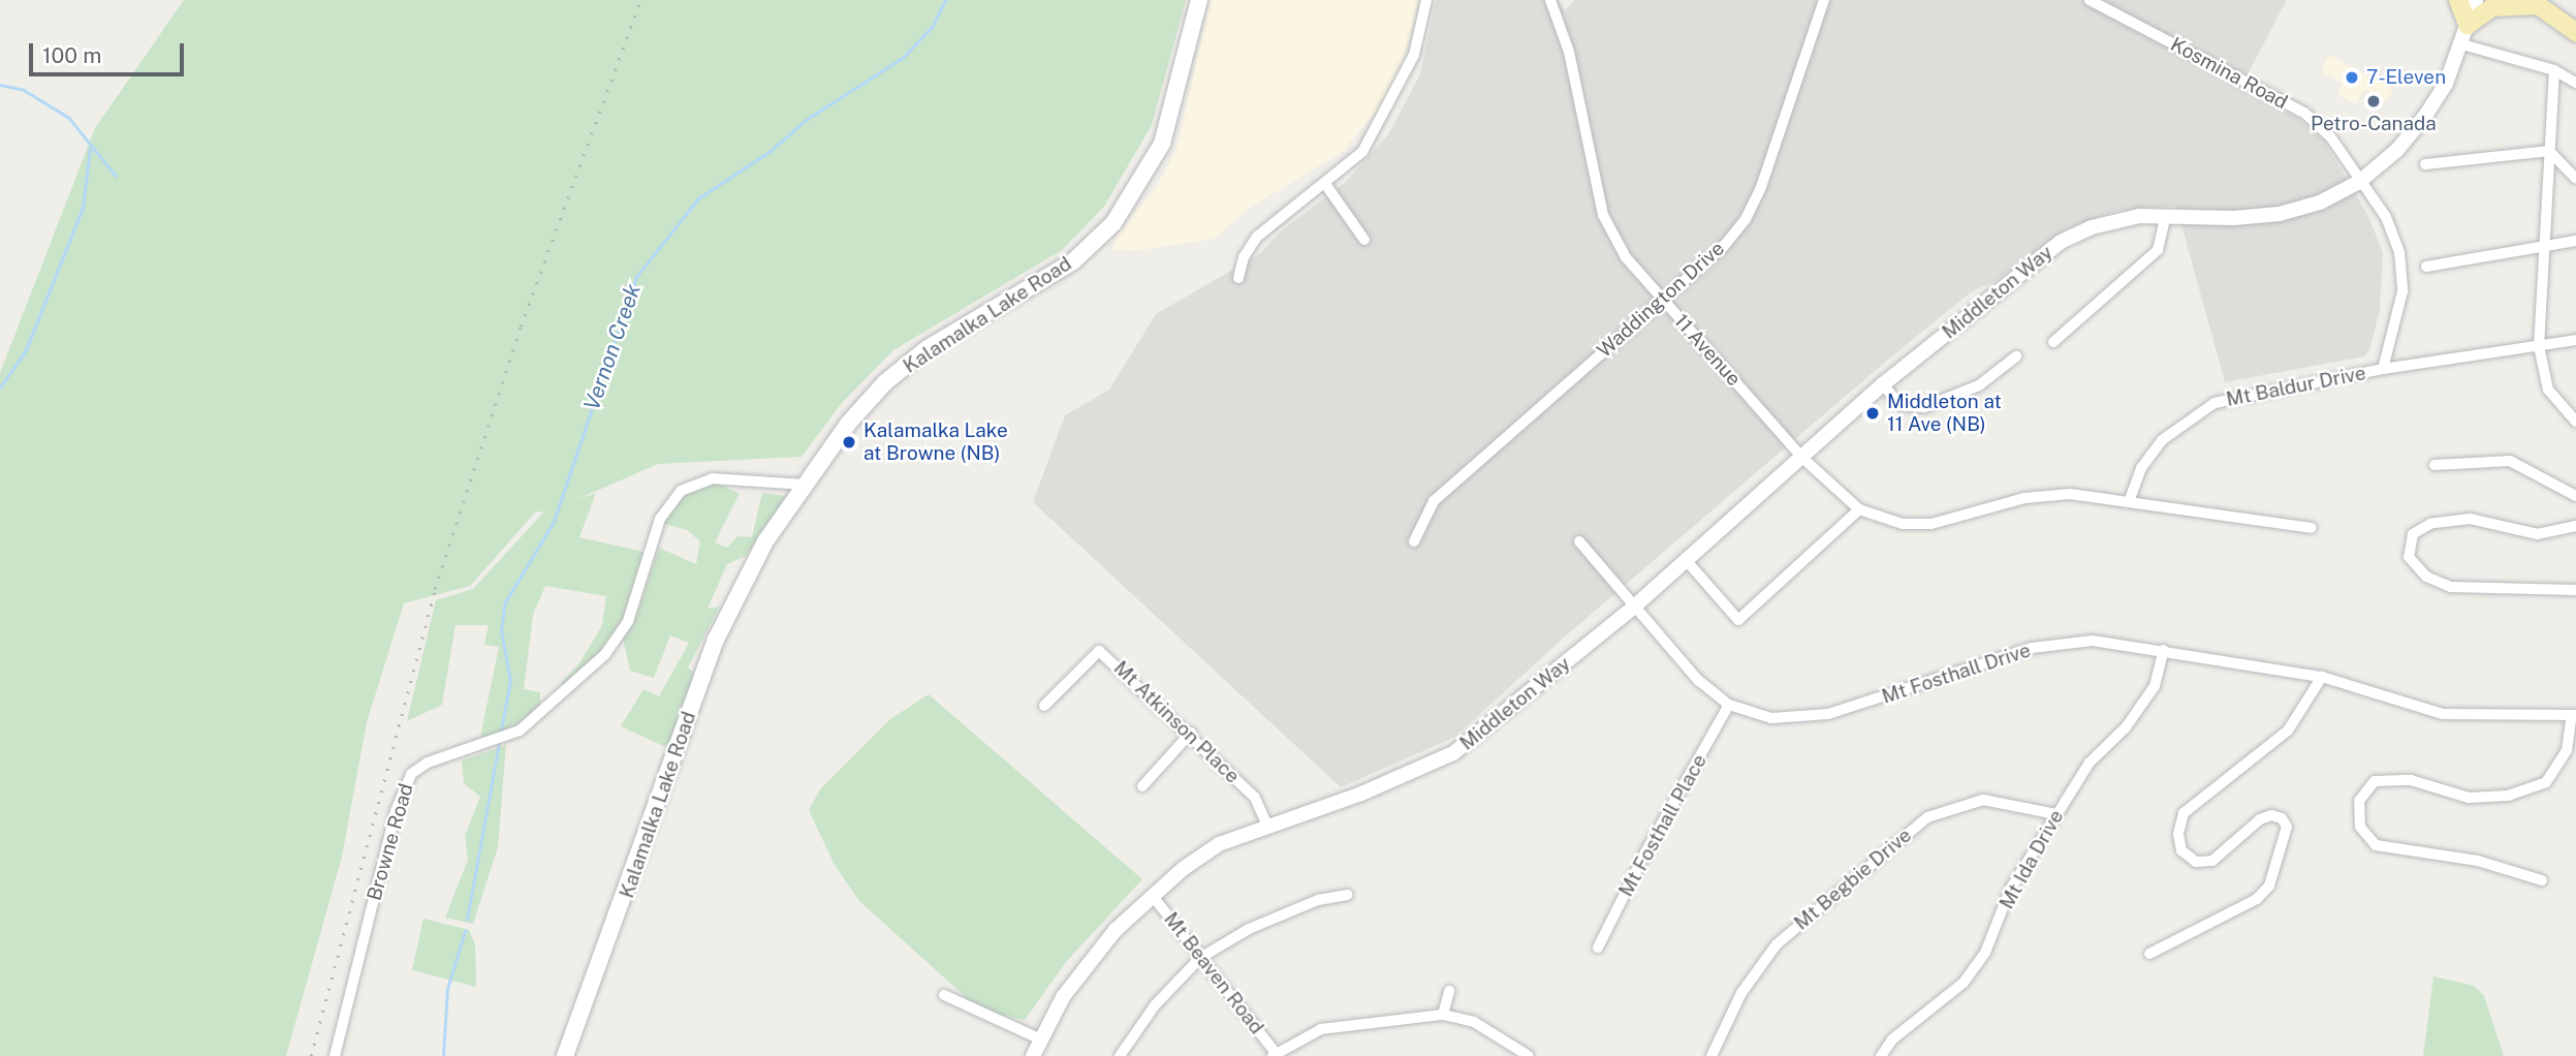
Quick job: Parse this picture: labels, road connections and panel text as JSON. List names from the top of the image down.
{
  "streets": {
    "main road": ["Kalamalka Lake Road"],
    "street": [
      "Kosmina Road",
      "Middleton Way",
      "Waddington Drive",
      "11 Avenue",
      "Mt Baldur Drive",
      "Mt Fosthall Drive",
      "Mt Atkinson Place",
      "Mt Fosthall Place",
      "Browne Road",
      "Mt Ida Drive",
      "Mt Begbie Drive",
      "Mt Beaven Road"
    ]
  },
  "crossings": [
    ["Kosmina Road", "Middleton Way"],
    ["Kosmina Road", "Mt Baldur Drive"],
    ["Middleton Way", "11 Avenue"],
    ["Middleton Way", "Mt Fosthall Drive"],
    ["Middleton Way", "Mt Atkinson Place"],
    ["Middleton Way", "Mt Beaven Road"],
    ["Waddington Drive", "11 Avenue"],
    ["Kalamalka Lake Road", "Browne Road"],
    ["11 Avenue", "Mt Baldur Drive"],
    ["Mt Fosthall Drive", "Mt Fosthall Place"],
    ["Mt Fosthall Drive", "Mt Ida Drive"],
    ["Mt Ida Drive", "Mt Begbie Drive"]
  ],
  "water": ["Vernon Creek"],
  "places": [
    "7-Eleven",
    "Petro-Canada",
    "Middleton at 11 Ave (NB)",
    "Kalamalka Lake at Browne (NB)"
  ],
  "scale_bar": "100 m"
}
